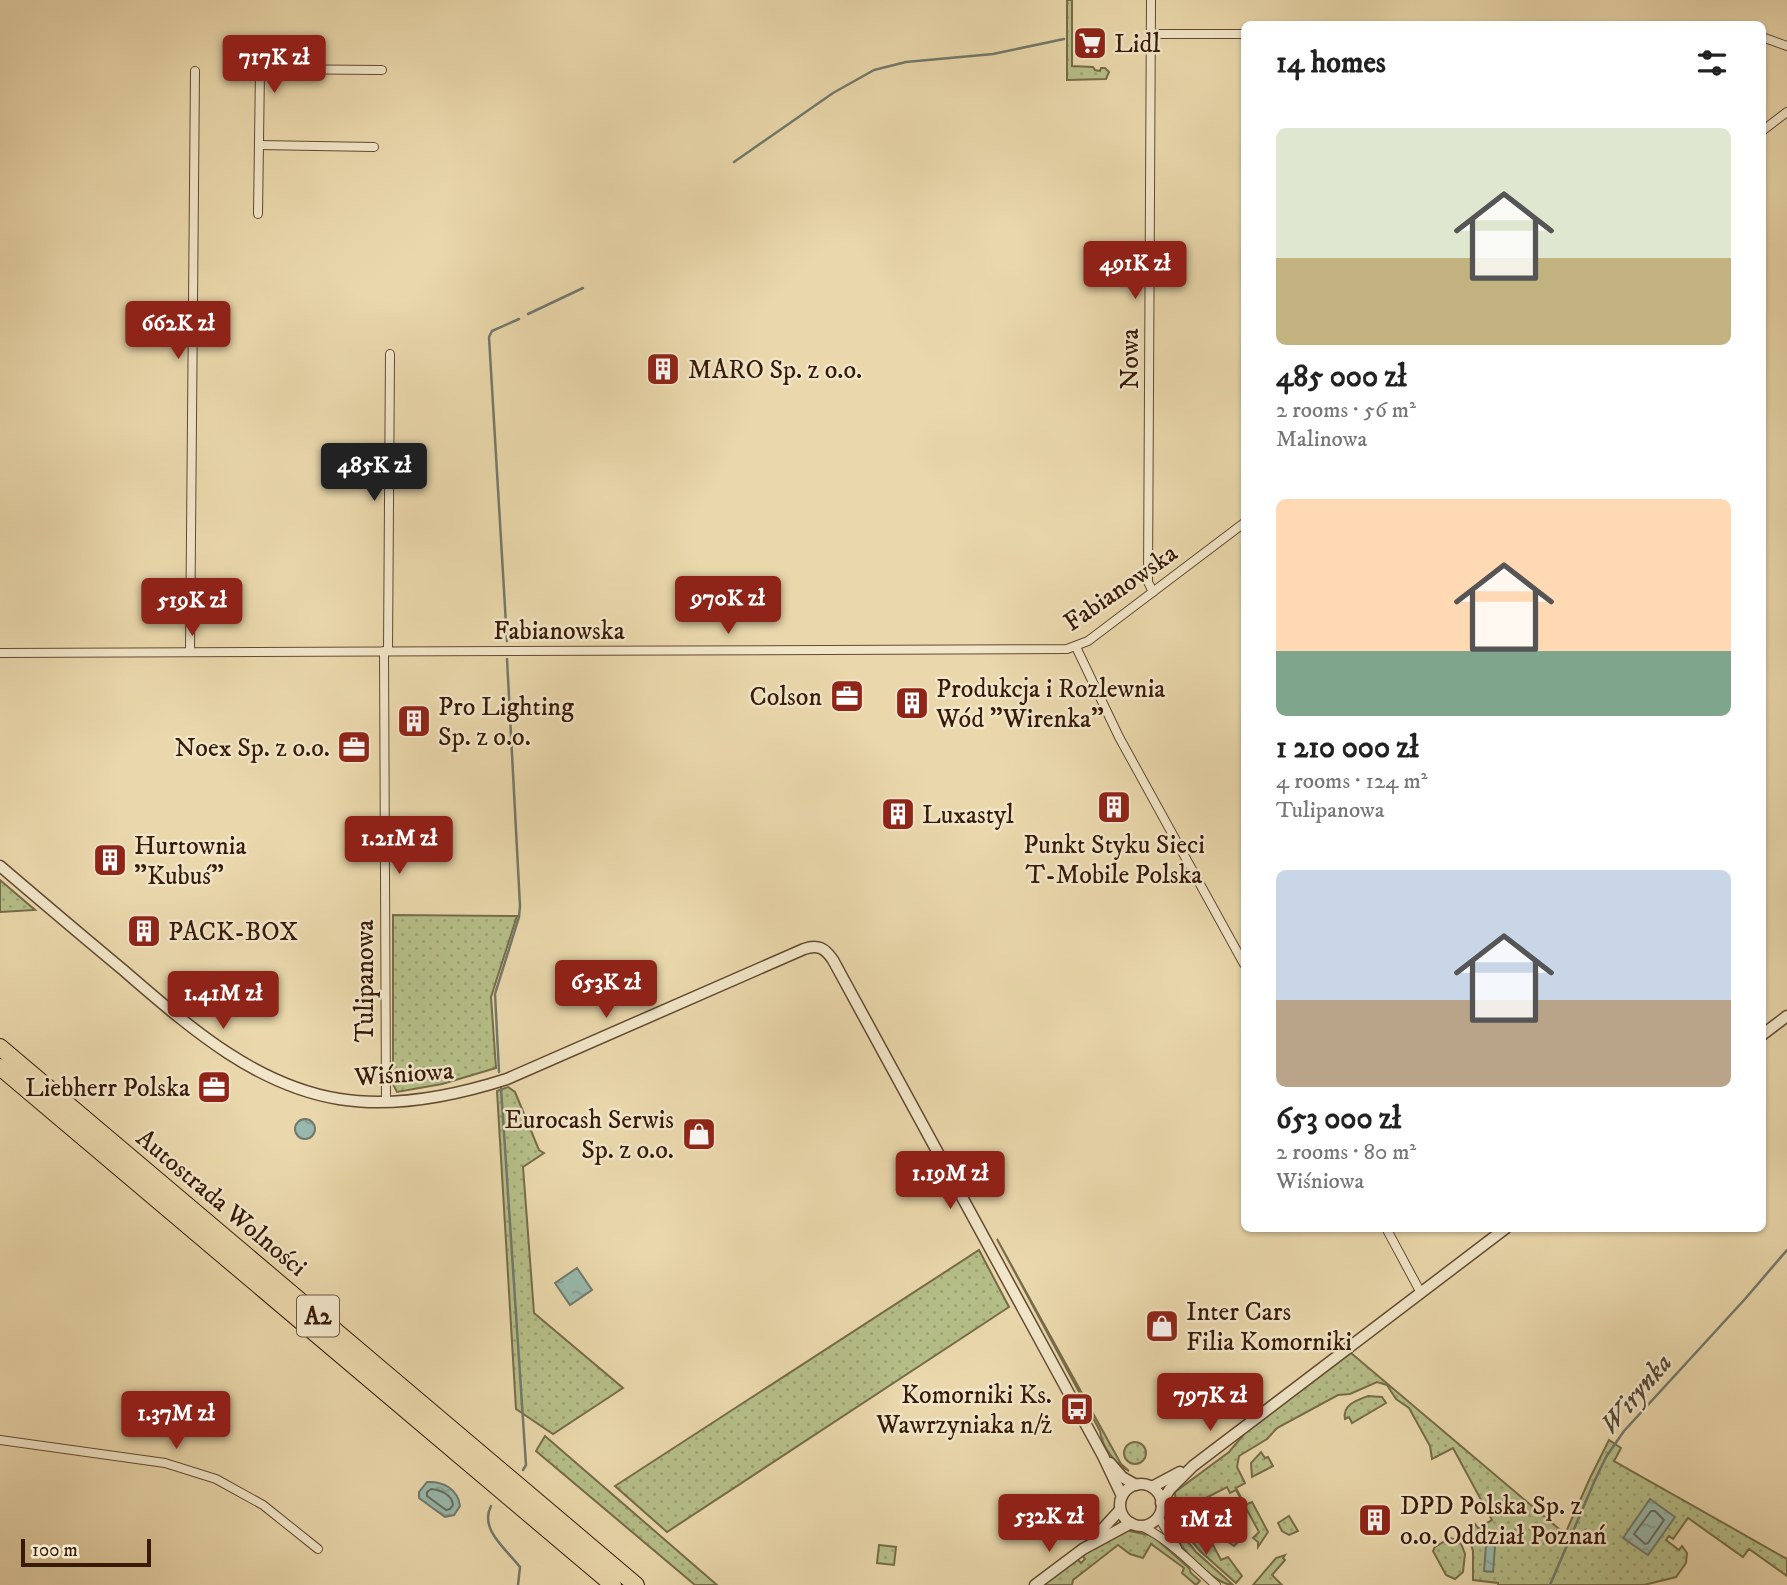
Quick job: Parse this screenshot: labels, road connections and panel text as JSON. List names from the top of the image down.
{
  "streets": {
    "highway": ["Autostrada Wolności", "A2"],
    "street": [
      "Nowa",
      "Fabianowska",
      "Tulipanowa",
      "Wiśniowa"
    ]
  },
  "crossings": [
    ["Nowa", "Fabianowska"],
    ["Fabianowska", "Tulipanowa"],
    ["Tulipanowa", "Wiśniowa"]
  ],
  "water": ["Wirynka"],
  "places": {
    "supermarket": ["Lidl"],
    "building": [
      "MARO Sp. z o.o.",
      "Produkcja i Rozlewnia Wód \"Wirenka\"",
      "Pro Lighting Sp. z o.o.",
      "Punkt Styku Sieci T-Mobile Polska",
      "Luxastyl",
      "Hurtownia \"Kubuś\"",
      "PACK-BOX",
      "DPD Polska Sp. z o.o. Oddział Poznań"
    ],
    "office": ["Colson", "Noex Sp. z o.o.", "Liebherr Polska"],
    "shop": ["Eurocash Serwis Sp. z o.o.", "Inter Cars Filia Komorniki"],
    "bus stop": ["Komorniki Ks. Wawrzyniaka n/ż"]
  },
  "scale_bar": "100 m",
  "page": {
    "heading": "14 homes",
    "price": [
      "717K zł",
      "491K zł",
      "662K zł",
      "485K zł",
      "970K zł",
      "519K zł",
      "1.21M zł",
      "653K zł",
      "1.41M zł",
      "1.19M zł",
      "797K zł",
      "1.37M zł",
      "532K zł",
      "1M zł"
    ],
    "list": [
      {
        "name": "485 000 zł",
        "note": "2 rooms · 56 m² · Malinowa"
      },
      {
        "name": "1 210 000 zł",
        "note": "4 rooms · 124 m² · Tulipanowa"
      },
      {
        "name": "653 000 zł",
        "note": "2 rooms · 80 m² · Wiśniowa"
      }
    ],
    "scale": "100 m"
  }
}
